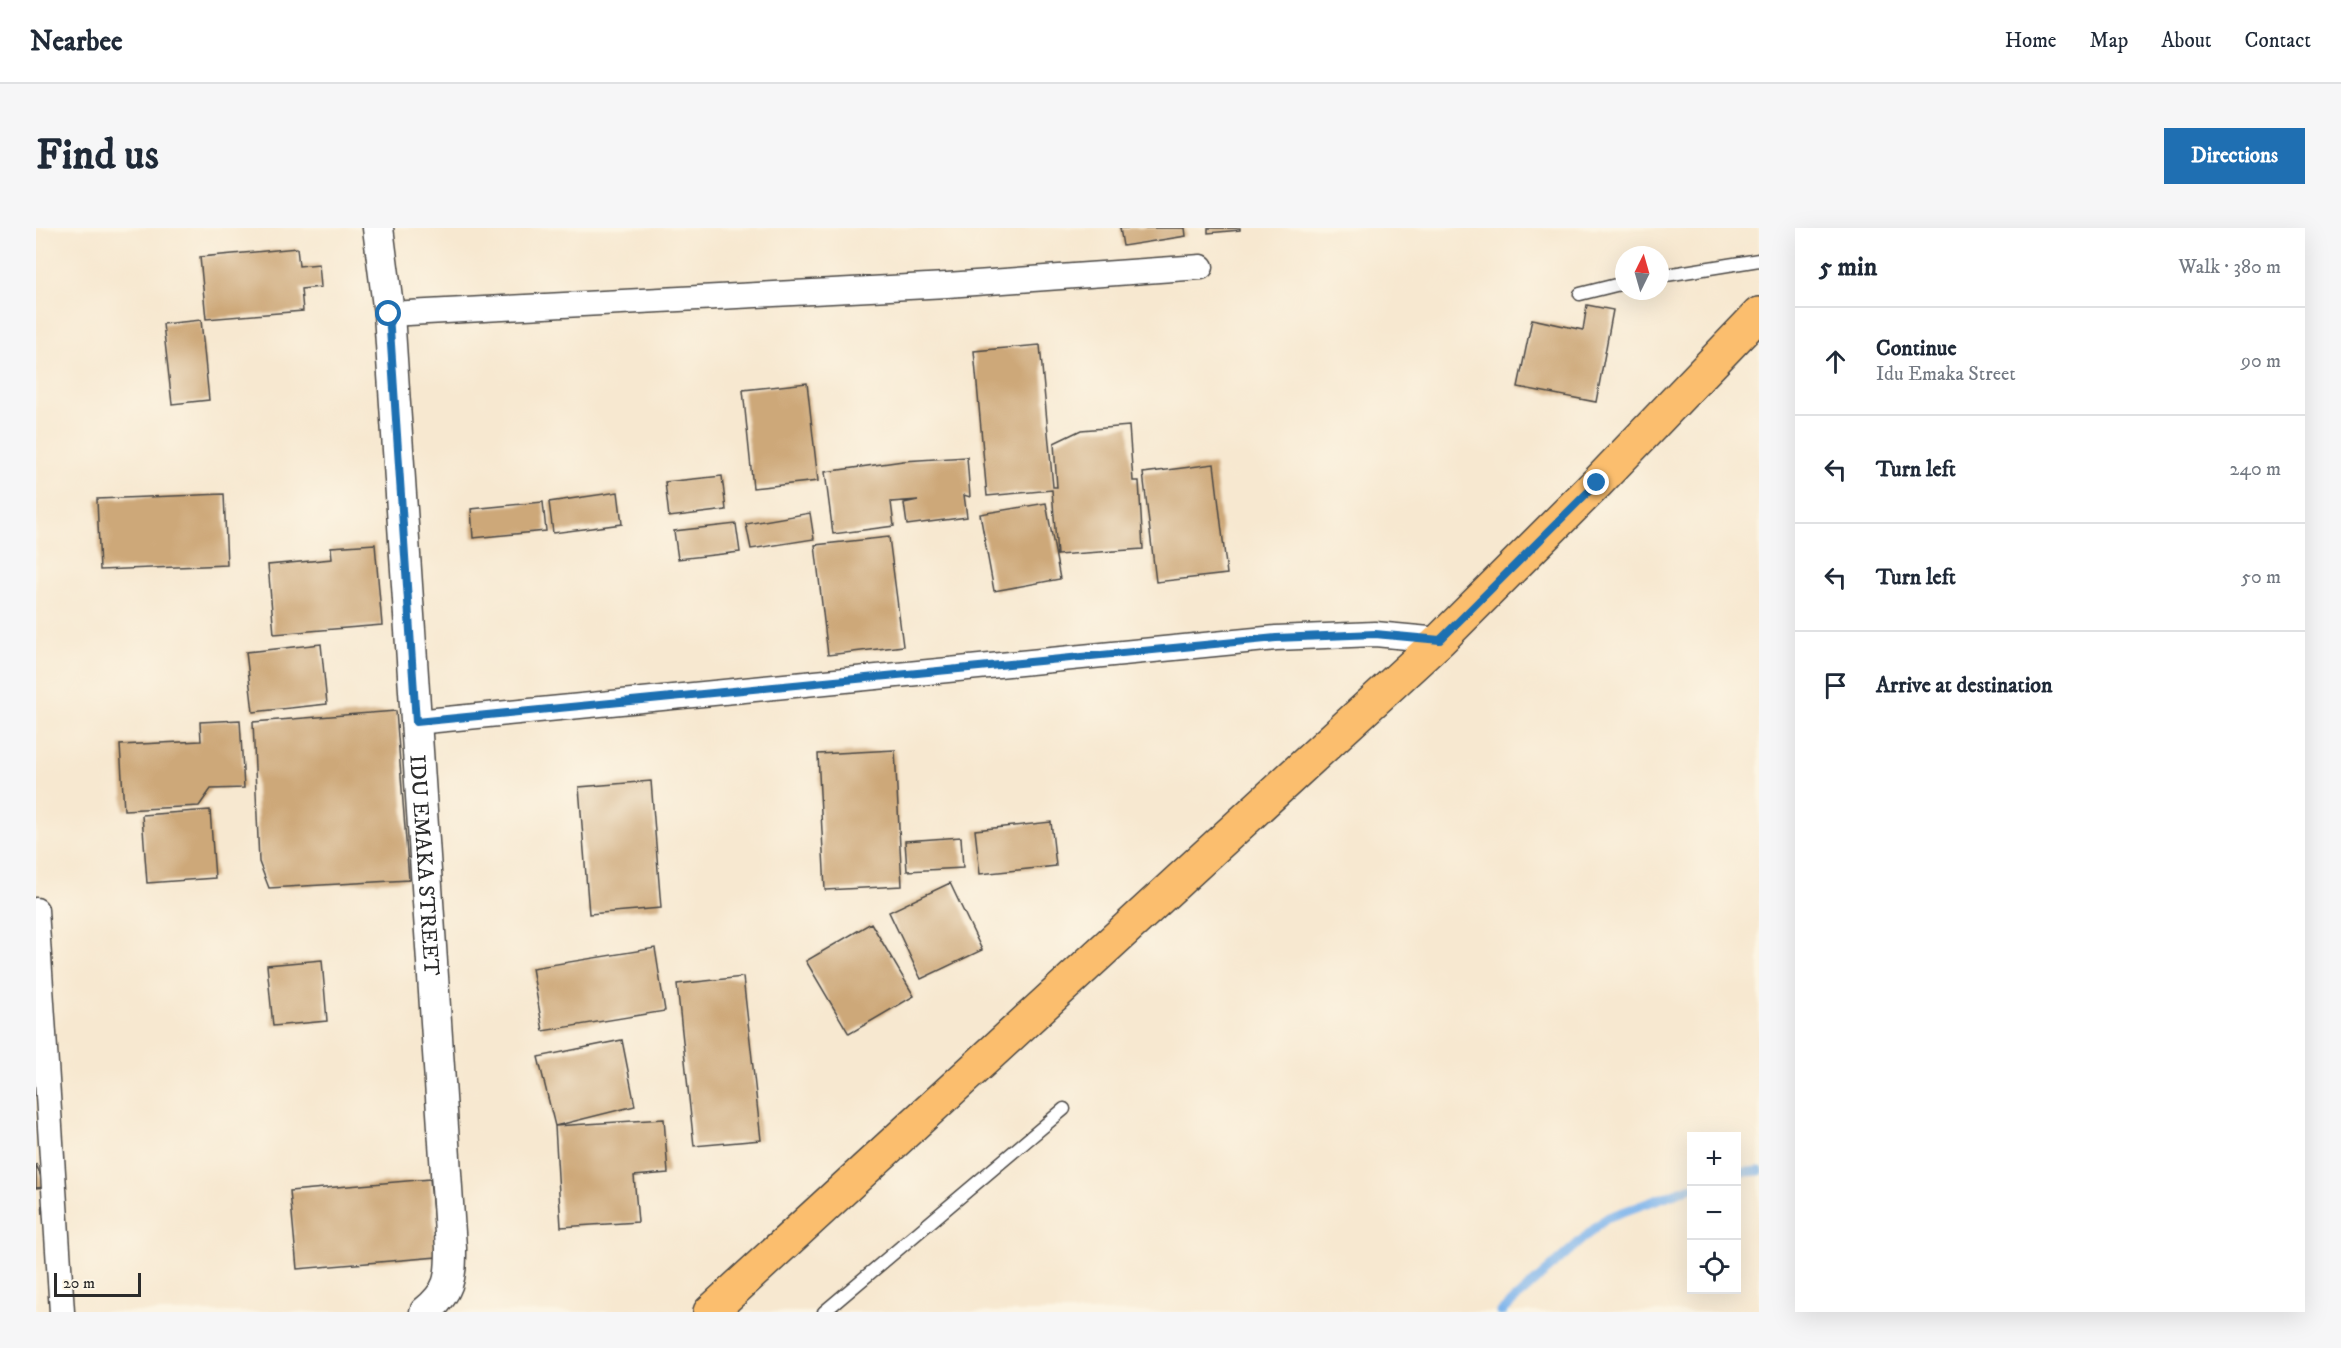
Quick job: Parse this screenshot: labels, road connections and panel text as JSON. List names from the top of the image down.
{
  "streets": {
    "street": ["IDU EMAKA STREET"]
  },
  "scale_bar": "20 m",
  "north": "top",
  "page": {
    "header": "Nearbee",
    "nav": [
      "Home",
      "Map",
      "About",
      "Contact"
    ],
    "buttons": "Directions",
    "title": "Find us",
    "heading": ["5 min", "Walk · 380 m"],
    "list": [
      ["Continue", "Idu Emaka Street", "90 m"],
      ["Turn left", "240 m"],
      ["Turn left", "50 m"],
      "Arrive at destination"
    ],
    "map_buttons": ["+", "−"],
    "scale": "20 m"
  }
}
